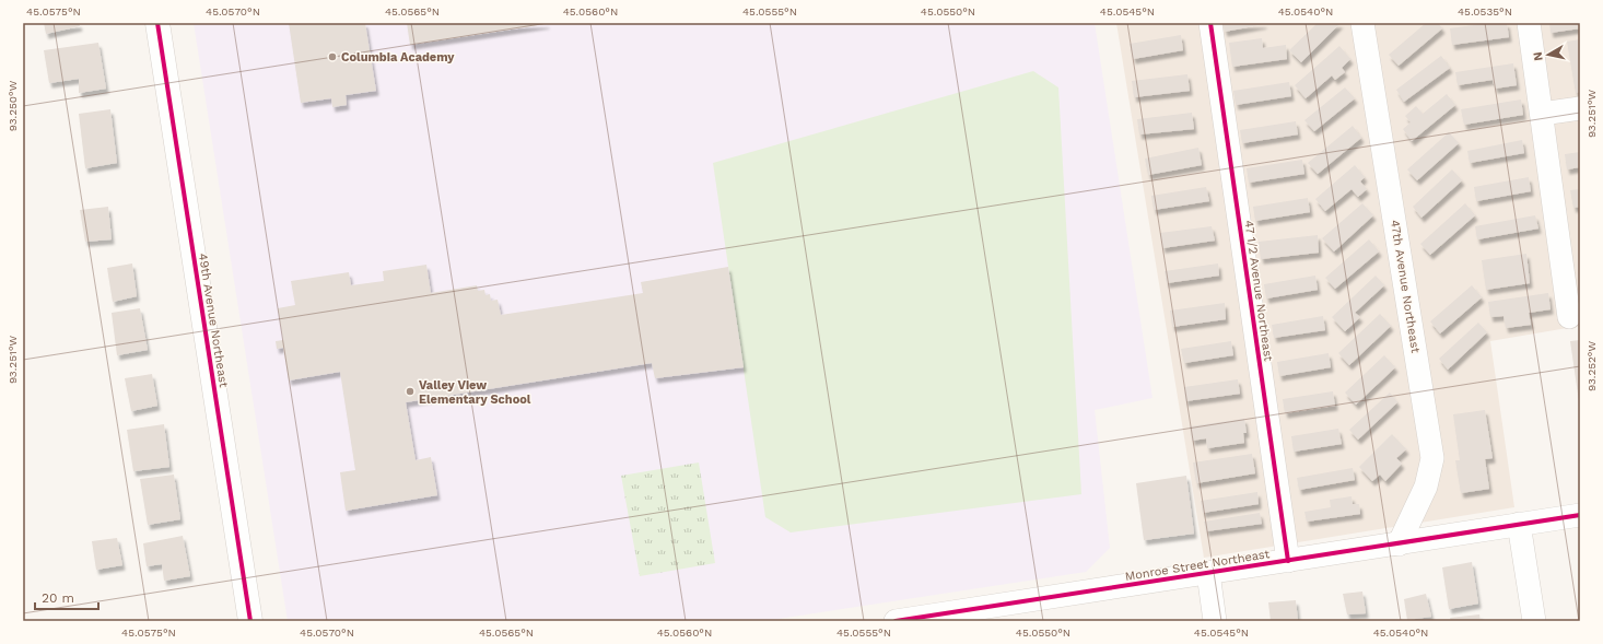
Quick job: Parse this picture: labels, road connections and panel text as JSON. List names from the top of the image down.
{
  "streets": {
    "street": [
      "47th Avenue Northeast",
      "47 1/2 Avenue Northeast",
      "49th Avenue Northeast",
      "Monroe Street Northeast"
    ]
  },
  "crossings": [
    ["47th Avenue Northeast", "Monroe Street Northeast"],
    ["47 1/2 Avenue Northeast", "Monroe Street Northeast"]
  ],
  "places": ["Columbia Academy", "Valley View Elementary School"],
  "scale_bar": "20 m",
  "north": "left",
  "coordinates": [
    "45.0575°N",
    "45.0570°N",
    "45.0565°N",
    "45.0560°N",
    "45.0555°N",
    "45.0550°N",
    "45.0545°N",
    "45.0540°N",
    "45.0535°N",
    "93.250°W",
    "93.251°W",
    "93.252°W"
  ]
}
